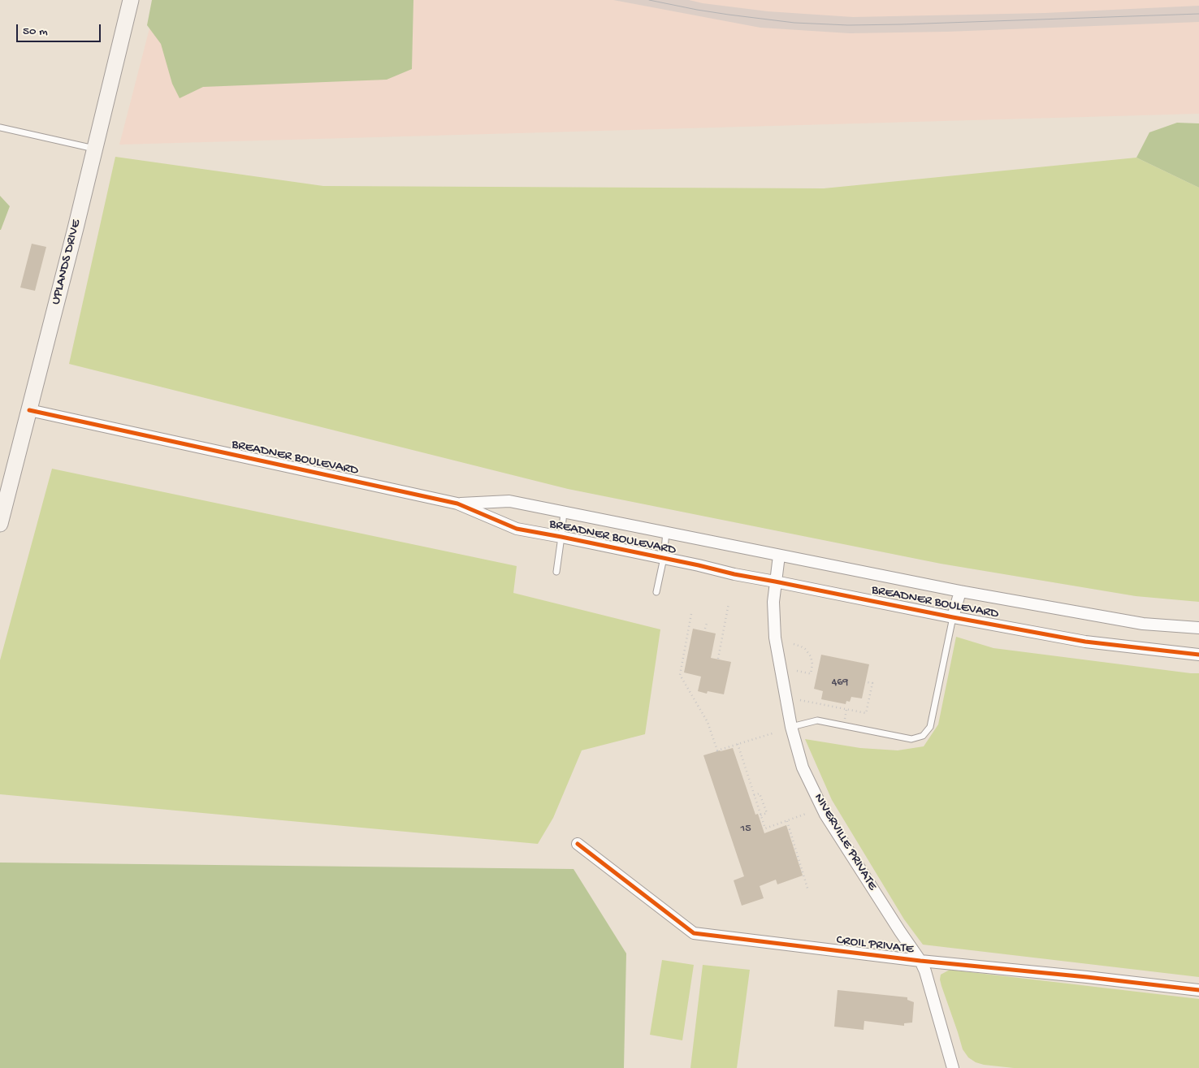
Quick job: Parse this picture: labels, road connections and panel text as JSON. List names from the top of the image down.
{
  "streets": {
    "main road": ["UPLANDS DRIVE"],
    "street": ["BREADNER BOULEVARD", "NIVERVILLE PRIVATE", "CROIL PRIVATE"]
  },
  "crossings": [
    ["UPLANDS DRIVE", "BREADNER BOULEVARD"],
    ["BREADNER BOULEVARD", "NIVERVILLE PRIVATE"],
    ["NIVERVILLE PRIVATE", "CROIL PRIVATE"]
  ],
  "house_numbers": ["469", "15"],
  "scale_bar": "50 m"
}
